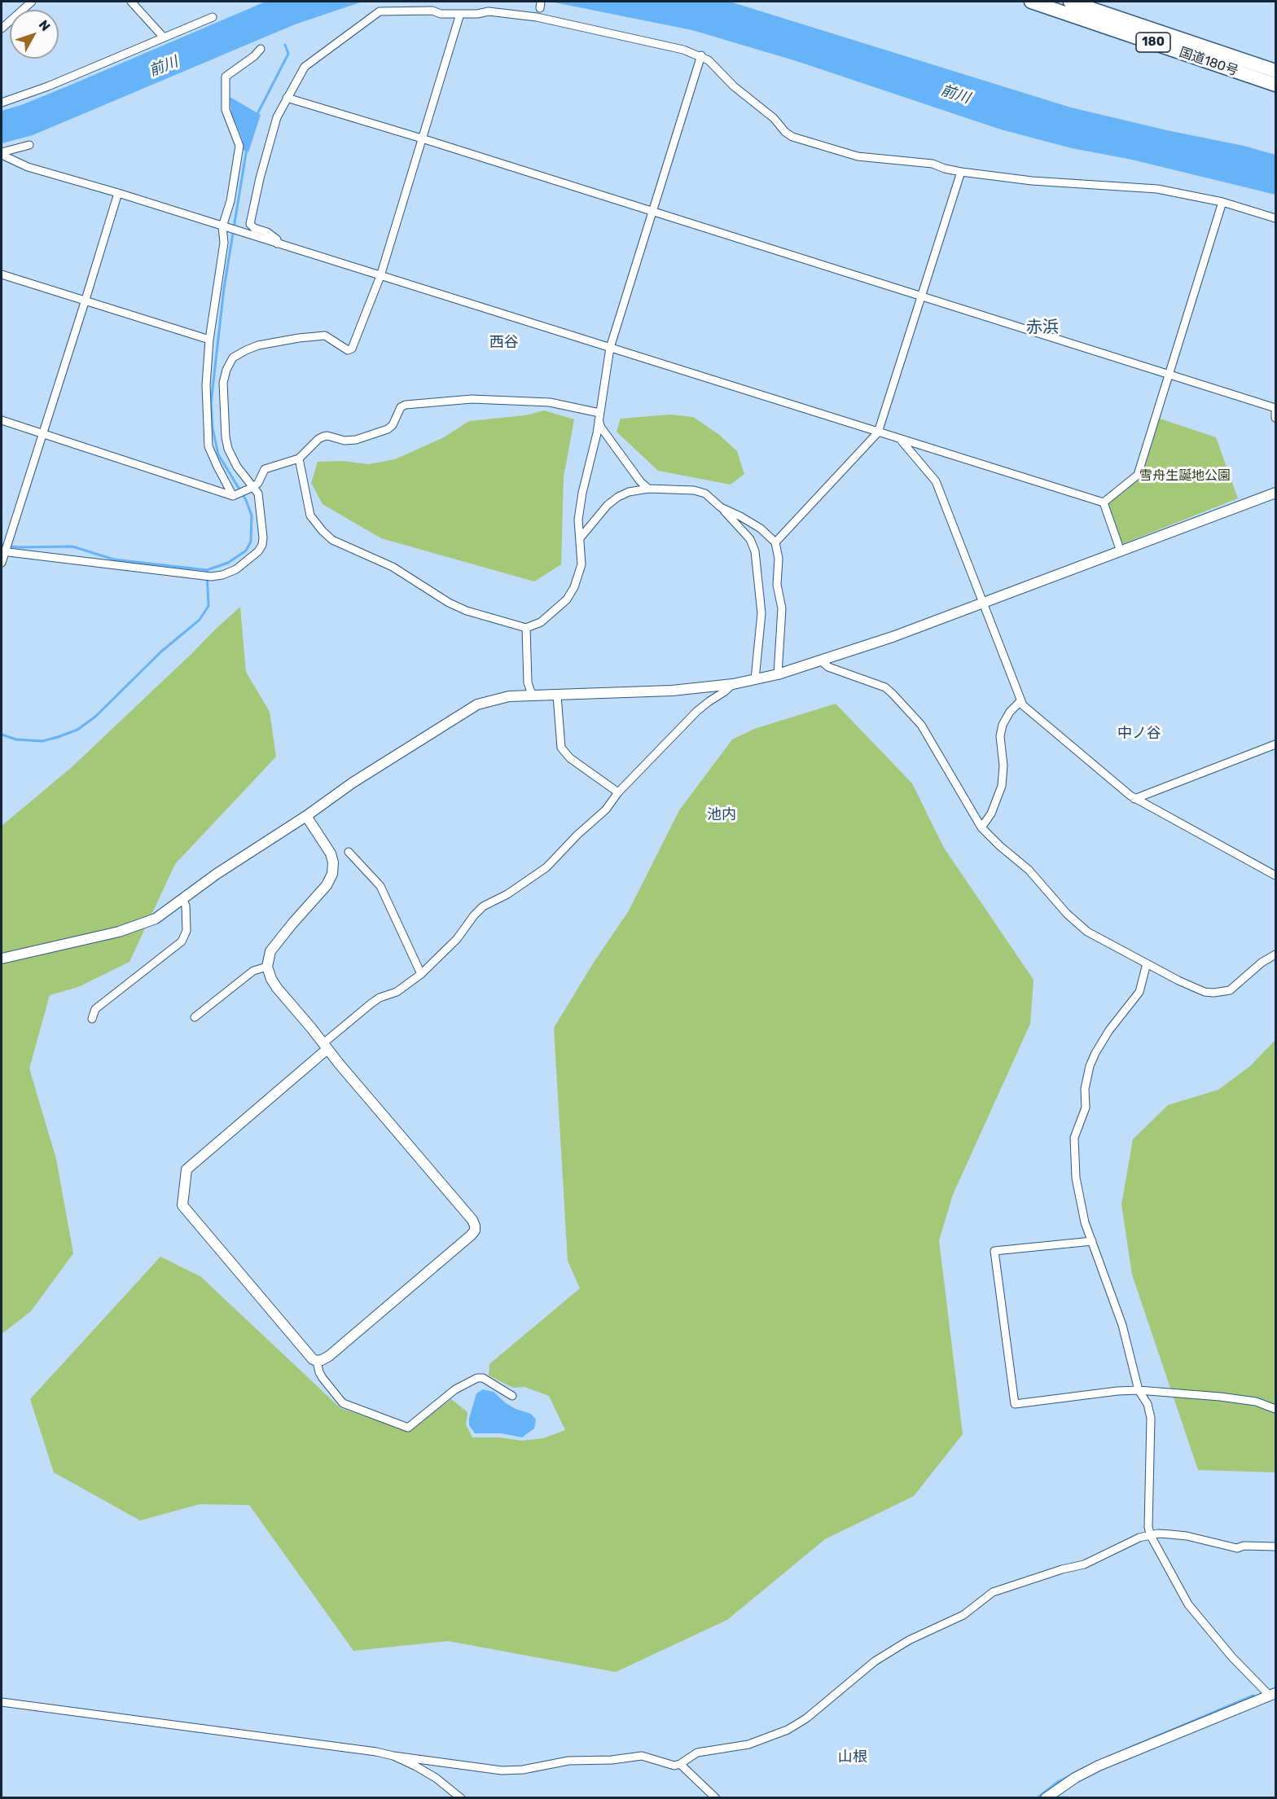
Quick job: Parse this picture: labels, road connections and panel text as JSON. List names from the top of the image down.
{
  "streets": {
    "highway": ["180", "国道180号"]
  },
  "districts": [
    "赤浜",
    "西谷",
    "中ノ谷",
    "池内",
    "山根"
  ],
  "water": ["前川"],
  "parks": ["雪舟生誕地公園"],
  "north": "top right"
}
